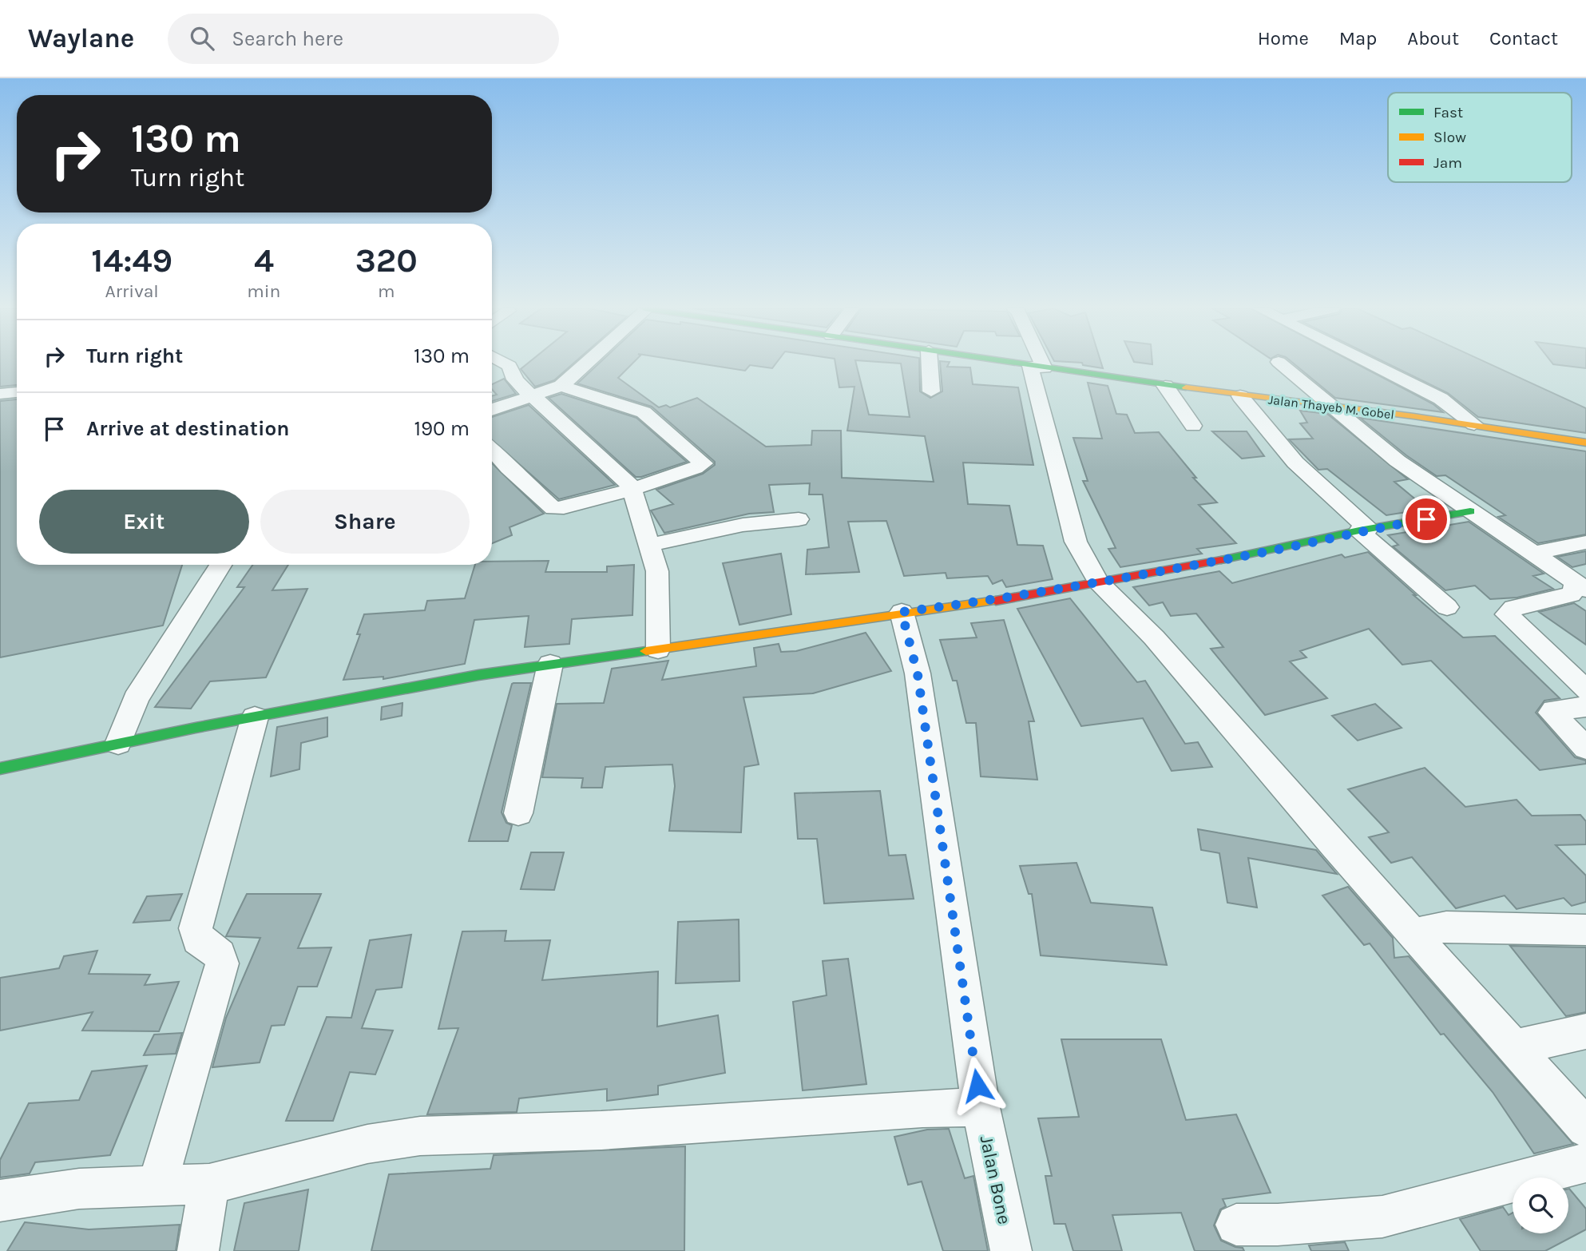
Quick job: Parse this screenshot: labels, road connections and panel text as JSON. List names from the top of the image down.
{
  "streets": {
    "street": ["Jalan Thayeb M. Gobel", "Jalan Bone"]
  },
  "legend": ["Fast", "Slow", "Jam"],
  "page": {
    "header": "Waylane",
    "search": "Search here",
    "nav": [
      "Home",
      "Map",
      "About",
      "Contact"
    ],
    "turn": ["130 m", "Turn right"],
    "eta": [
      "14:49",
      "Arrival",
      "4",
      "min",
      "320",
      "m"
    ],
    "list": [
      {
        "name": "Turn right",
        "value": "130 m"
      },
      {
        "name": "Arrive at destination",
        "value": "190 m"
      }
    ],
    "buttons": ["Exit", "Share"]
  }
}
